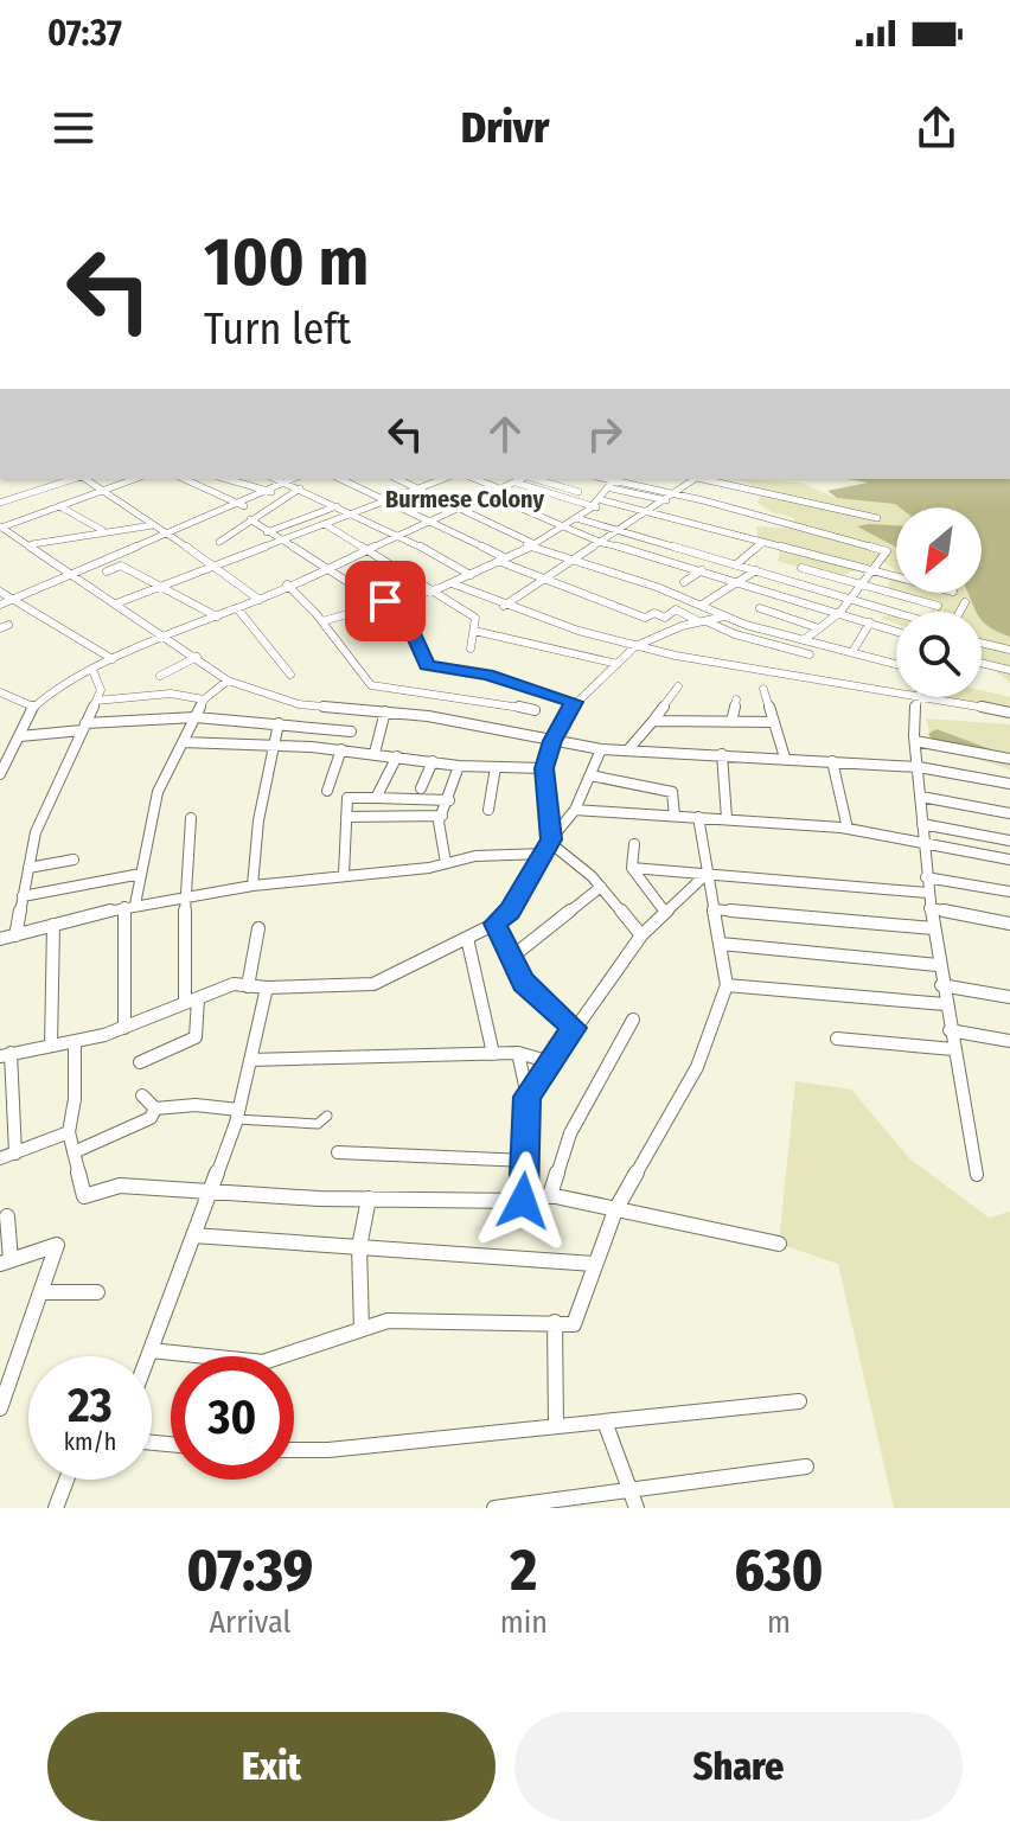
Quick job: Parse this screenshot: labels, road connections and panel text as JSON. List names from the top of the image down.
{
  "districts": ["Burmese Colony"],
  "north": "bottom left",
  "page": {
    "status": "07:37",
    "header": "Drivr",
    "turn": ["100 m", "Turn left"],
    "speed": "23 km/h",
    "limit": "30",
    "eta": [
      "07:39",
      "Arrival",
      "2",
      "min",
      "630",
      "m"
    ],
    "buttons": ["Exit", "Share"]
  }
}
